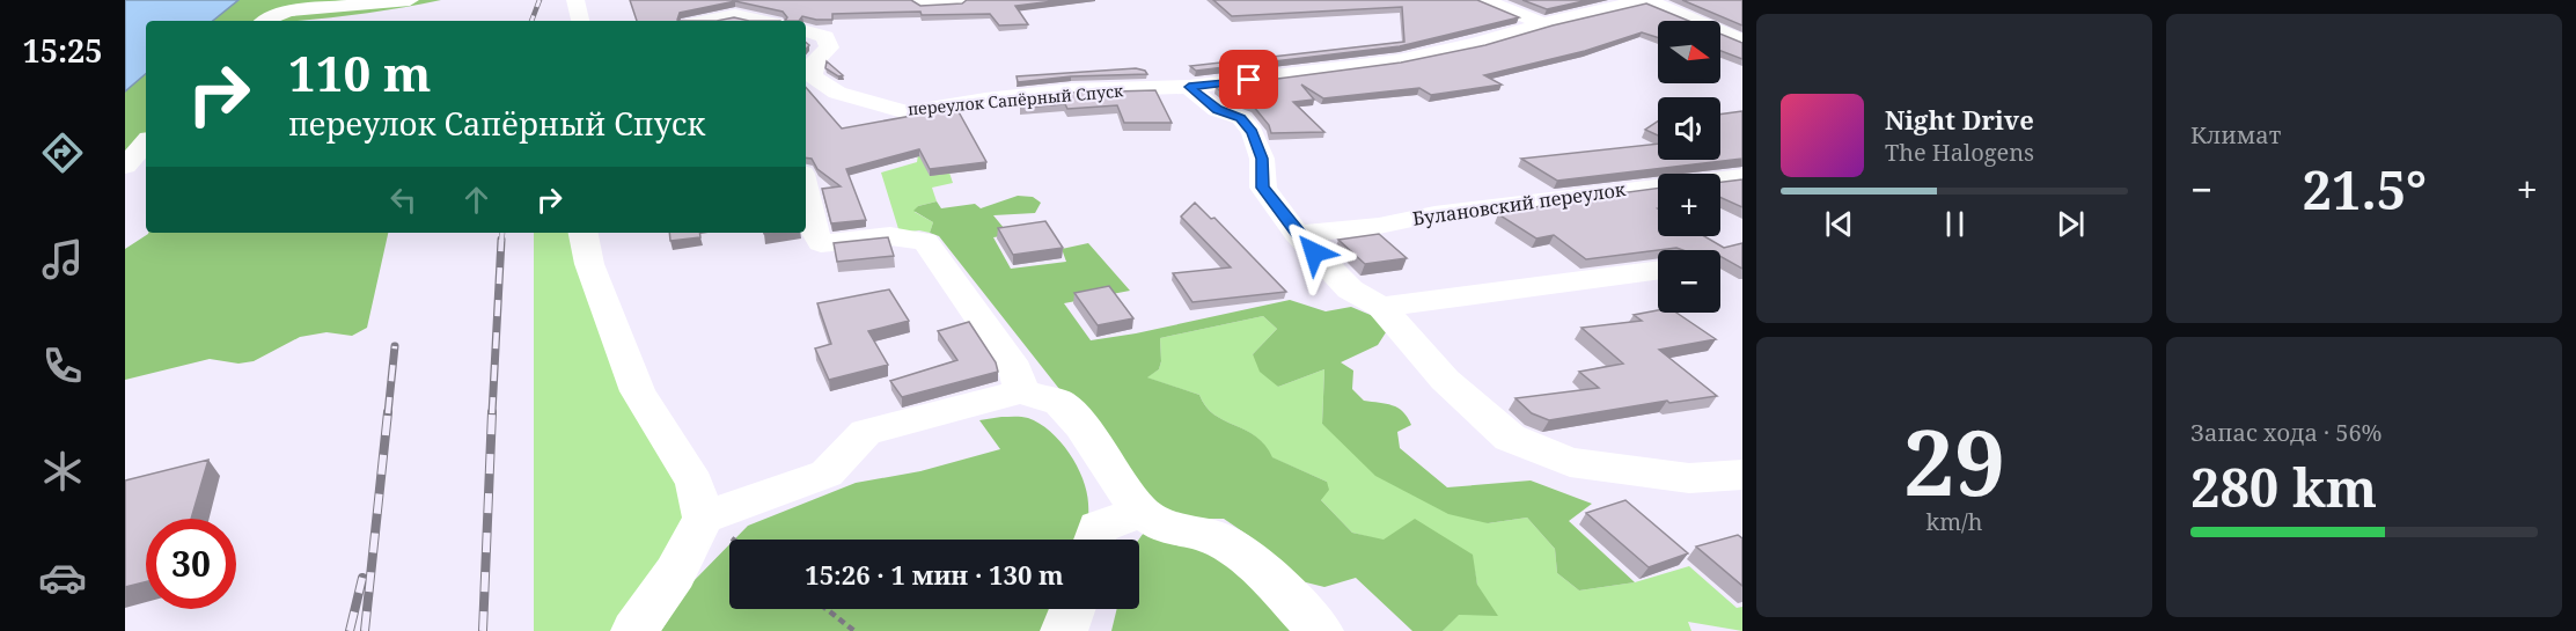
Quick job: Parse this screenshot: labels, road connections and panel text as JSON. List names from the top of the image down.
{
  "streets": {
    "street": ["переулок Сапёрный Спуск", "Булановский переулок"]
  },
  "north": "right",
  "page": {
    "tabs": "15:25",
    "tile": [
      "Климат",
      ["29", "km/h"],
      ["Запас хода · 56%", "280 km"]
    ],
    "map_buttons": ["+", "−"],
    "turn": ["110 m", "переулок Сапёрный Спуск"],
    "song": ["Night Drive", "The Halogens"],
    "heat": ["−", "21.5°", "+"],
    "limit": "30",
    "trip": "15:26 · 1 мин · 130 m"
  }
}
